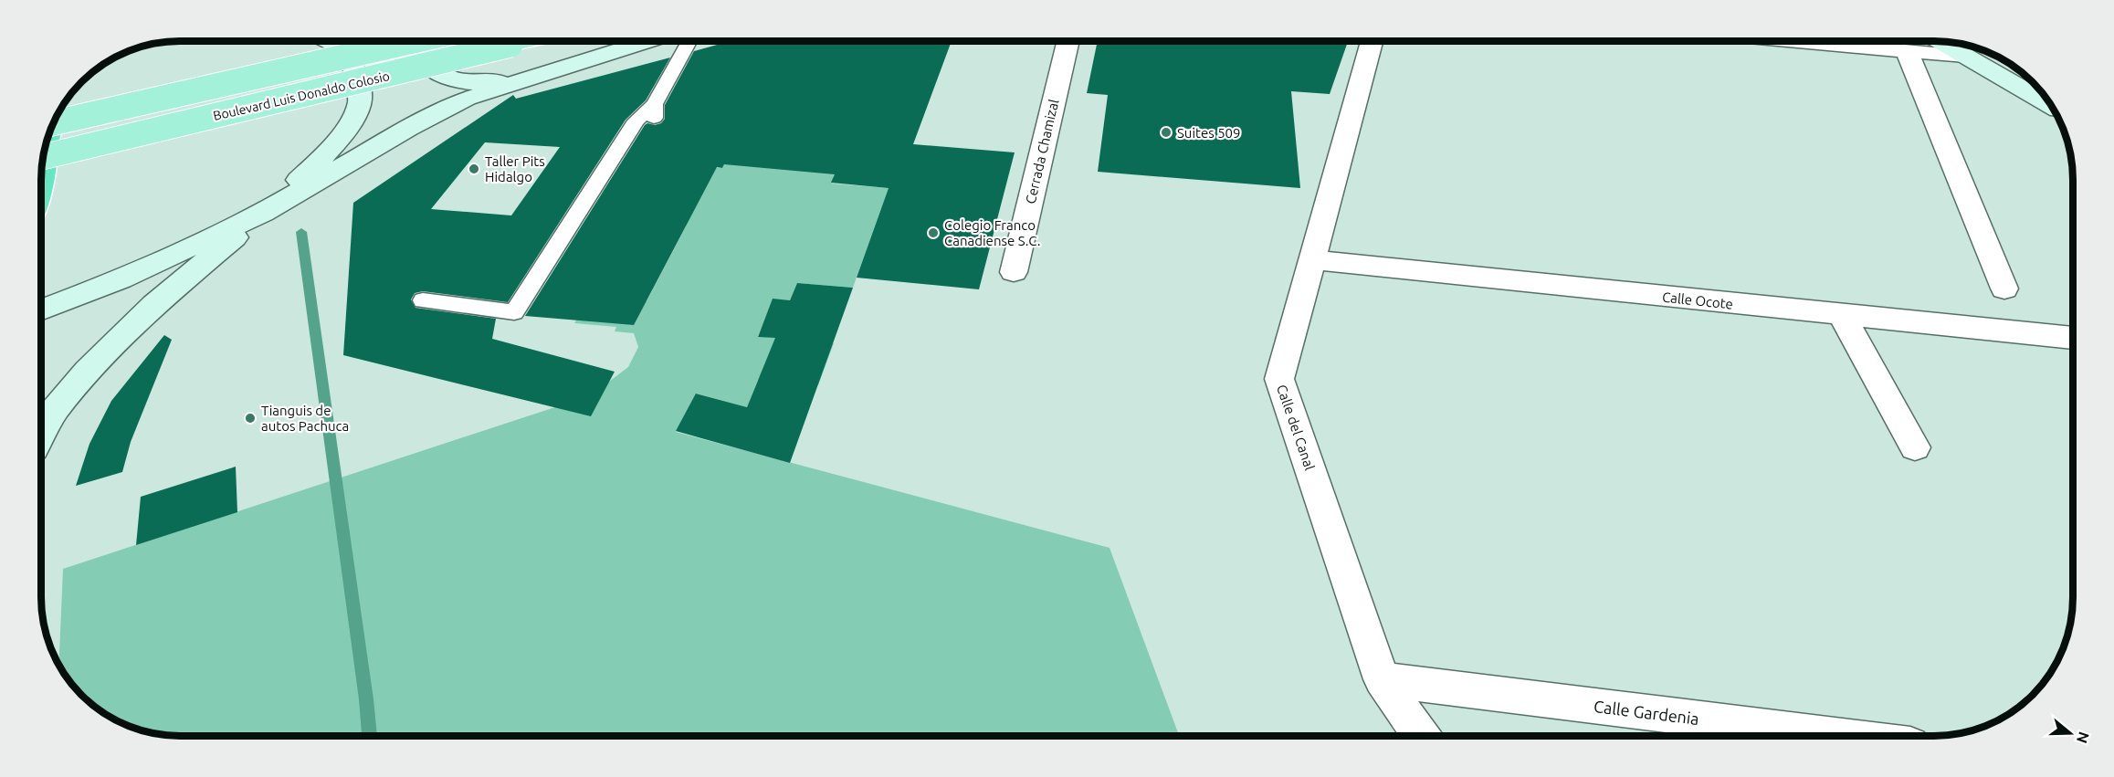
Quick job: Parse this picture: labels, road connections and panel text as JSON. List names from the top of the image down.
{
  "streets": {
    "main road": ["Boulevard Luis Donaldo Colosio"],
    "street": [
      "Cerrada Chamizal",
      "Calle Ocote",
      "Calle del Canal",
      "Calle Gardenia"
    ]
  },
  "crossings": [
    ["Calle Ocote", "Calle del Canal"],
    ["Calle del Canal", "Calle Gardenia"]
  ],
  "places": [
    "Suites 509",
    "Taller Pits Hidalgo",
    "Colegio Franco Canadiense S.C.",
    "Tianguis de autos Pachuca"
  ],
  "north": "right"
}
